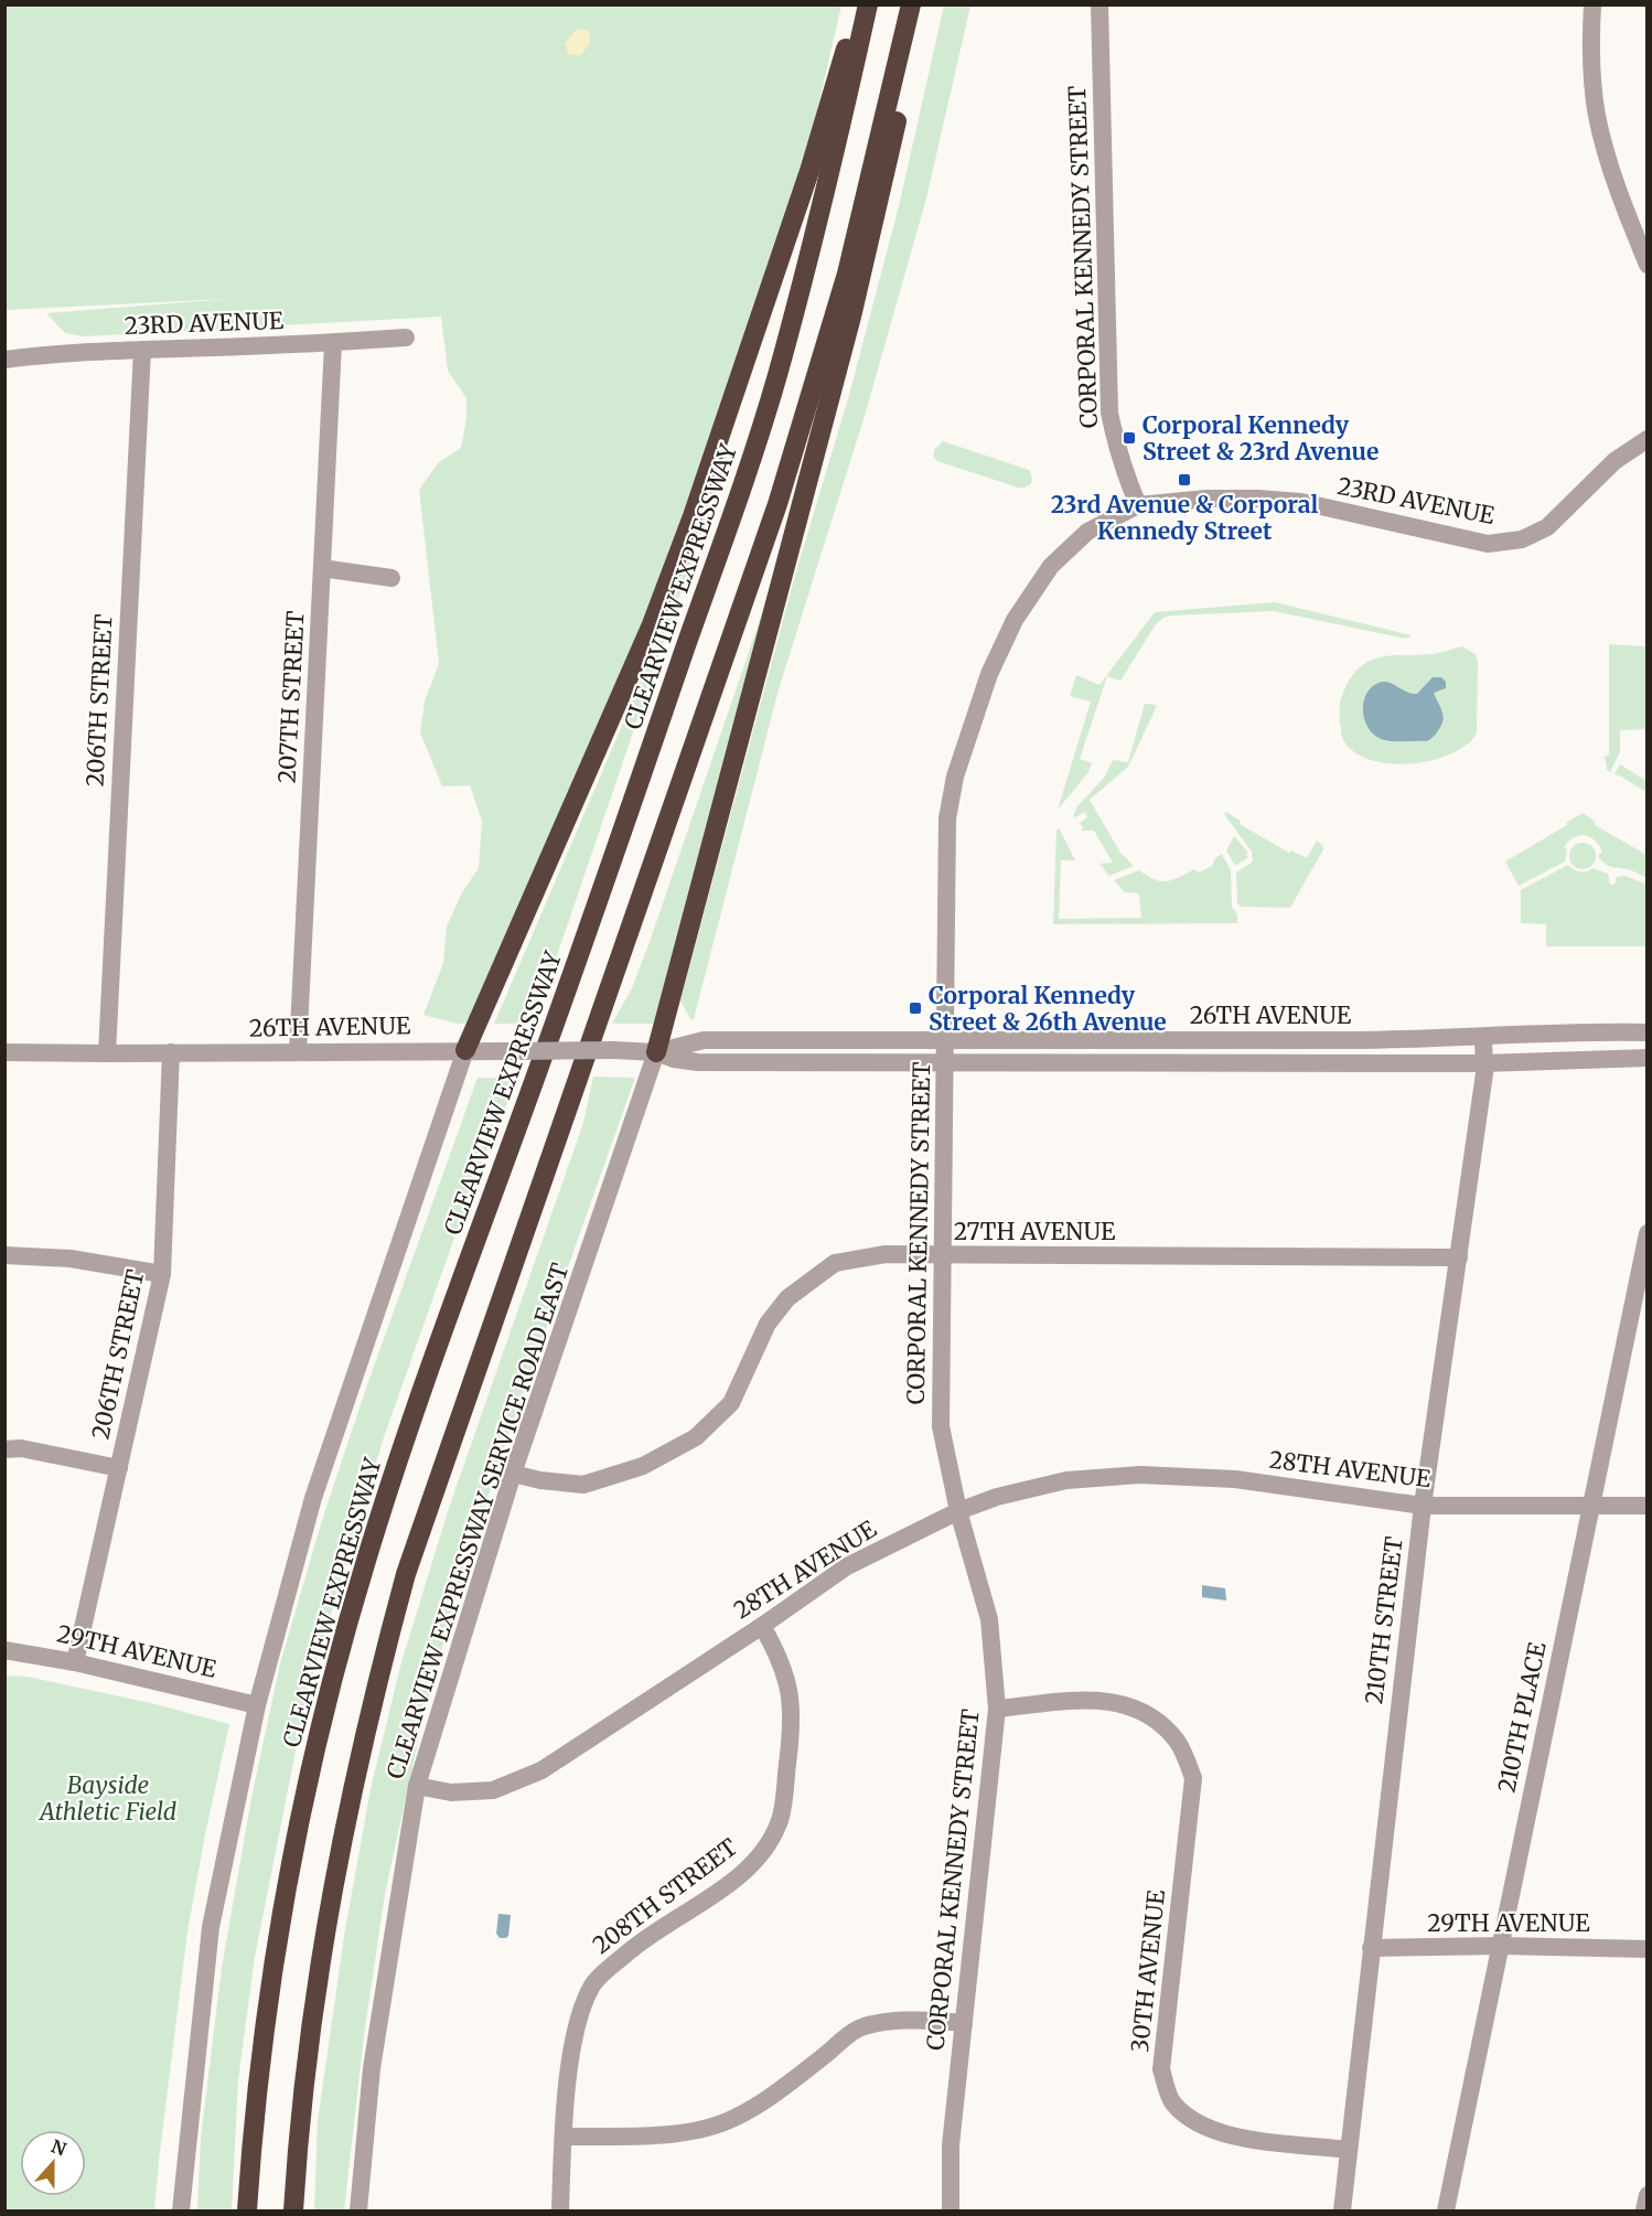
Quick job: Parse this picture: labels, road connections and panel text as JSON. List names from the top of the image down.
{
  "streets": {
    "highway": ["CLEARVIEW EXPRESSWAY"],
    "street": [
      "CORPORAL KENNEDY STREET",
      "23RD AVENUE",
      "207TH STREET",
      "206TH STREET",
      "26TH AVENUE",
      "27TH AVENUE",
      "28TH AVENUE",
      "CLEARVIEW EXPRESSWAY SERVICE ROAD EAST",
      "210TH STREET",
      "29TH AVENUE",
      "210TH PLACE",
      "208TH STREET",
      "30TH AVENUE"
    ]
  },
  "crossings": [
    ["CORPORAL KENNEDY STREET", "23RD AVENUE"],
    ["CORPORAL KENNEDY STREET", "26TH AVENUE"],
    ["CORPORAL KENNEDY STREET", "27TH AVENUE"],
    ["CORPORAL KENNEDY STREET", "28TH AVENUE"],
    ["CORPORAL KENNEDY STREET", "30TH AVENUE"],
    ["23RD AVENUE", "207TH STREET"],
    ["23RD AVENUE", "206TH STREET"],
    ["CLEARVIEW EXPRESSWAY", "26TH AVENUE"],
    ["CLEARVIEW EXPRESSWAY", "29TH AVENUE"],
    ["207TH STREET", "26TH AVENUE"],
    ["206TH STREET", "26TH AVENUE"],
    ["206TH STREET", "29TH AVENUE"],
    ["26TH AVENUE", "CLEARVIEW EXPRESSWAY SERVICE ROAD EAST"],
    ["26TH AVENUE", "210TH STREET"],
    ["27TH AVENUE", "CLEARVIEW EXPRESSWAY SERVICE ROAD EAST"],
    ["27TH AVENUE", "210TH STREET"],
    ["28TH AVENUE", "CLEARVIEW EXPRESSWAY SERVICE ROAD EAST"],
    ["28TH AVENUE", "210TH STREET"],
    ["28TH AVENUE", "210TH PLACE"],
    ["28TH AVENUE", "208TH STREET"],
    ["210TH STREET", "29TH AVENUE"],
    ["210TH STREET", "30TH AVENUE"],
    ["29TH AVENUE", "210TH PLACE"]
  ],
  "parks": ["Bayside Athletic Field"],
  "places": {
    "transit": ["Corporal Kennedy Street & 23rd Avenue", "23rd Avenue & Corporal Kennedy Street", "Corporal Kennedy Street & 26th Avenue"]
  },
  "north": "top"
}
